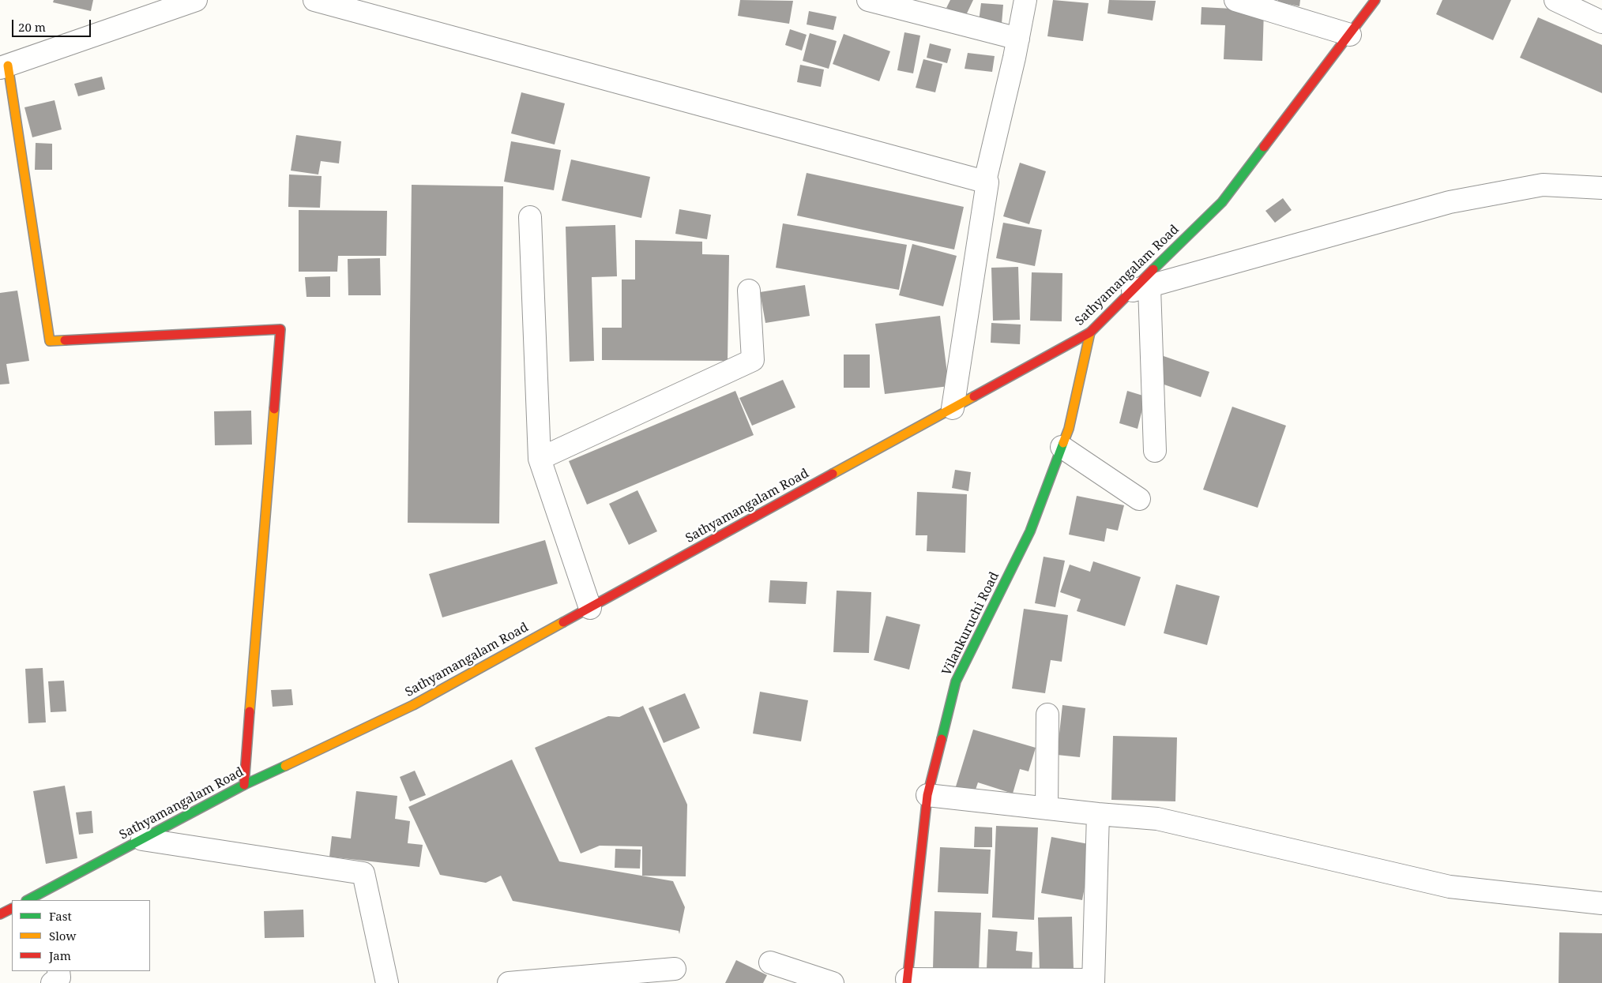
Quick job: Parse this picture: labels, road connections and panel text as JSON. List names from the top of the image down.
{
  "streets": {
    "main road": ["Sathyamangalam Road", "Vilankuruchi Road"]
  },
  "crossings": [
    ["Sathyamangalam Road", "Vilankuruchi Road"]
  ],
  "legend": ["Fast", "Slow", "Jam"],
  "scale_bar": "20 m"
}
